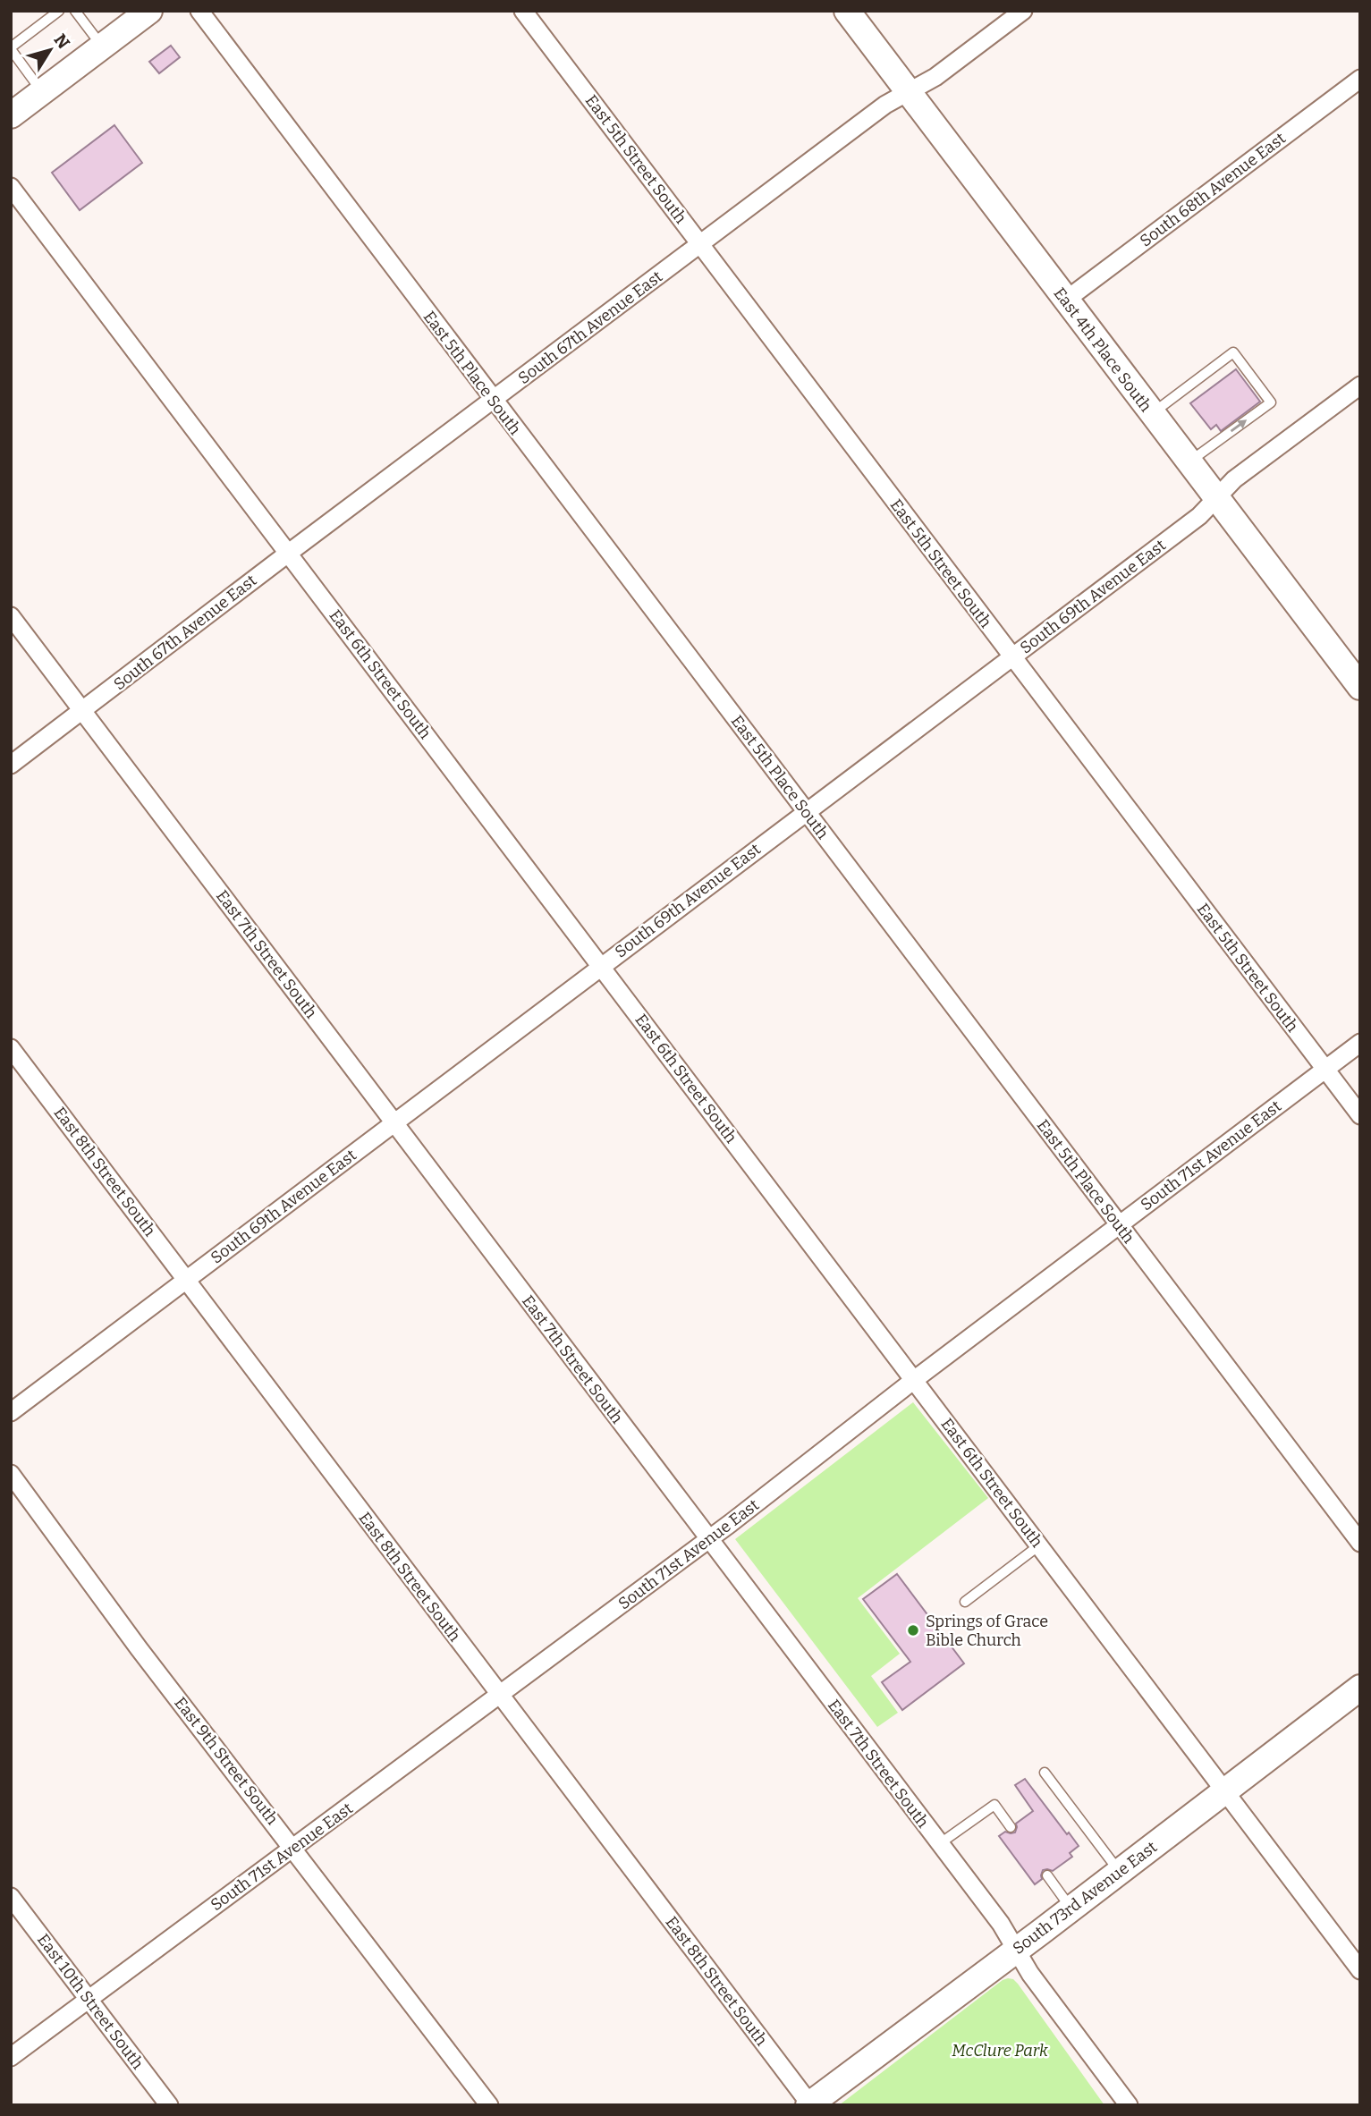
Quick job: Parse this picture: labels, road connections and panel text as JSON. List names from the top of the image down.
{
  "streets": {
    "street": [
      "East 5th Street South",
      "South 68th Avenue East",
      "South 67th Avenue East",
      "East 4th Place South",
      "East 5th Place South",
      "South 69th Avenue East",
      "East 6th Street South",
      "East 7th Street South",
      "South 71st Avenue East",
      "East 8th Street South",
      "East 9th Street South",
      "South 73rd Avenue East",
      "East 10th Street South"
    ]
  },
  "crossings": [
    ["East 5th Street South", "South 67th Avenue East"],
    ["East 5th Street South", "South 69th Avenue East"],
    ["East 5th Street South", "South 71st Avenue East"],
    ["South 68th Avenue East", "East 4th Place South"],
    ["South 67th Avenue East", "East 4th Place South"],
    ["South 67th Avenue East", "East 5th Place South"],
    ["South 67th Avenue East", "East 6th Street South"],
    ["South 67th Avenue East", "East 7th Street South"],
    ["East 4th Place South", "South 69th Avenue East"],
    ["East 5th Place South", "South 69th Avenue East"],
    ["East 5th Place South", "South 71st Avenue East"],
    ["South 69th Avenue East", "East 6th Street South"],
    ["South 69th Avenue East", "East 7th Street South"],
    ["South 69th Avenue East", "East 8th Street South"],
    ["East 6th Street South", "South 71st Avenue East"],
    ["East 6th Street South", "South 73rd Avenue East"],
    ["East 7th Street South", "South 71st Avenue East"],
    ["East 7th Street South", "South 73rd Avenue East"],
    ["South 71st Avenue East", "East 8th Street South"],
    ["South 71st Avenue East", "East 9th Street South"],
    ["South 71st Avenue East", "East 10th Street South"],
    ["East 8th Street South", "South 73rd Avenue East"]
  ],
  "parks": ["McClure Park"],
  "places": ["Springs of Grace Bible Church"],
  "north": "top right"
}
